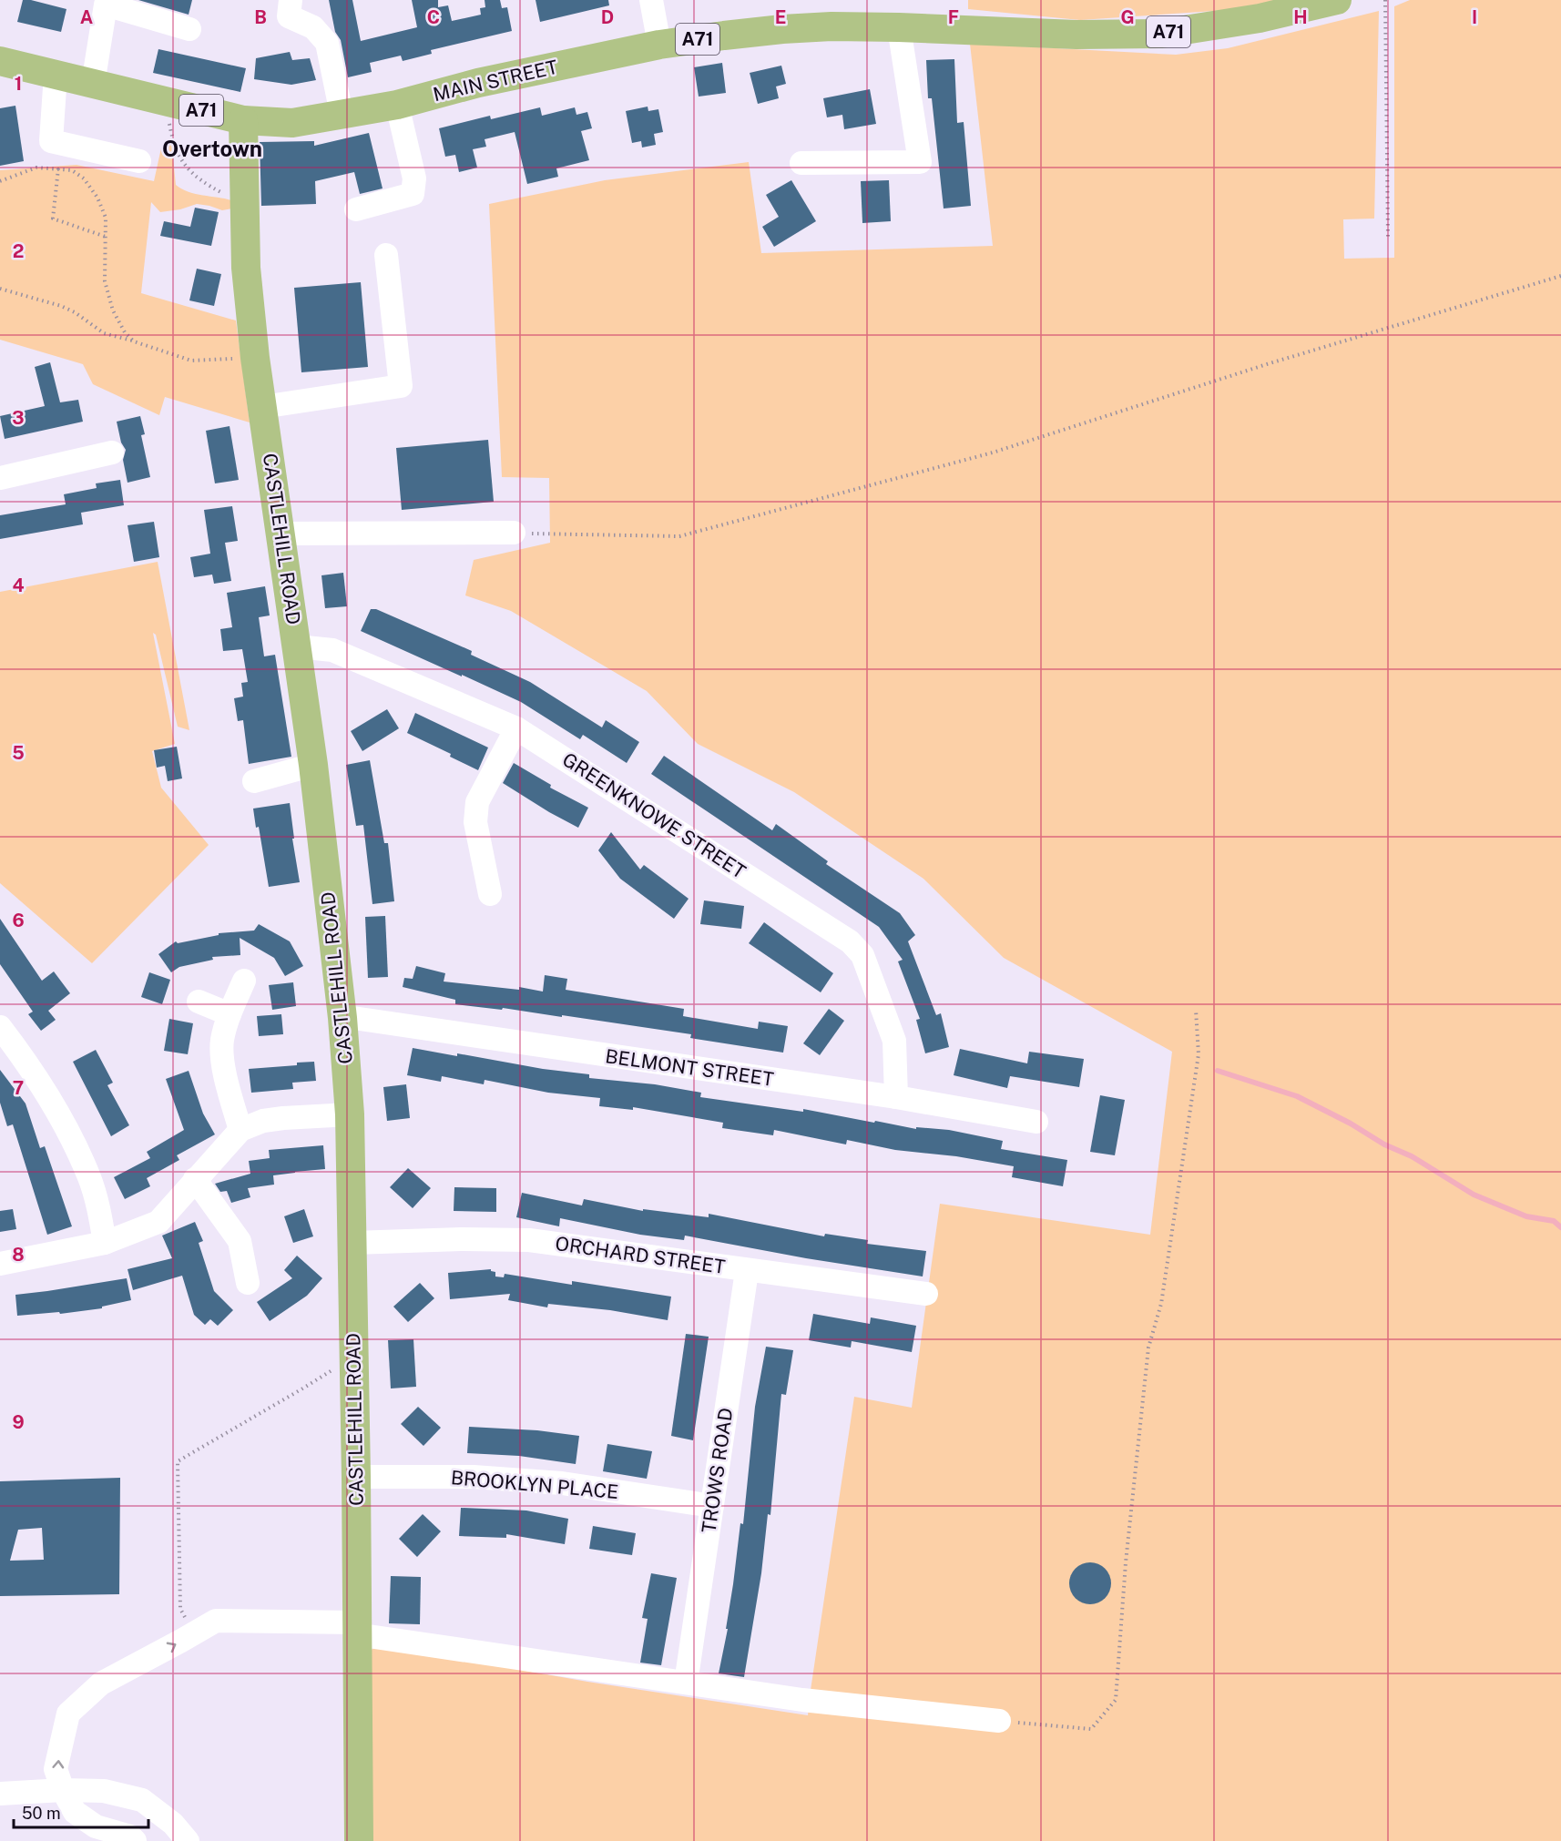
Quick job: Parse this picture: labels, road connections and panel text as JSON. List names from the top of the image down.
{
  "streets": {
    "main road": ["A71", "MAIN STREET", "CASTLEHILL ROAD"],
    "street": [
      "GREENKNOWE STREET",
      "BELMONT STREET",
      "ORCHARD STREET",
      "TROWS ROAD",
      "BROOKLYN PLACE"
    ]
  },
  "crossings": [
    ["MAIN STREET", "CASTLEHILL ROAD"],
    ["CASTLEHILL ROAD", "GREENKNOWE STREET"],
    ["CASTLEHILL ROAD", "BELMONT STREET"],
    ["CASTLEHILL ROAD", "ORCHARD STREET"],
    ["CASTLEHILL ROAD", "BROOKLYN PLACE"],
    ["GREENKNOWE STREET", "BELMONT STREET"],
    ["ORCHARD STREET", "TROWS ROAD"],
    ["TROWS ROAD", "BROOKLYN PLACE"]
  ],
  "districts": ["Overtown"],
  "scale_bar": "50 m",
  "grid": {
    "columns": [
      "A",
      "B",
      "C",
      "D",
      "E",
      "F",
      "G",
      "H",
      "I"
    ],
    "rows": [
      "1",
      "2",
      "3",
      "4",
      "5",
      "6",
      "7",
      "8",
      "9"
    ]
  }
}
